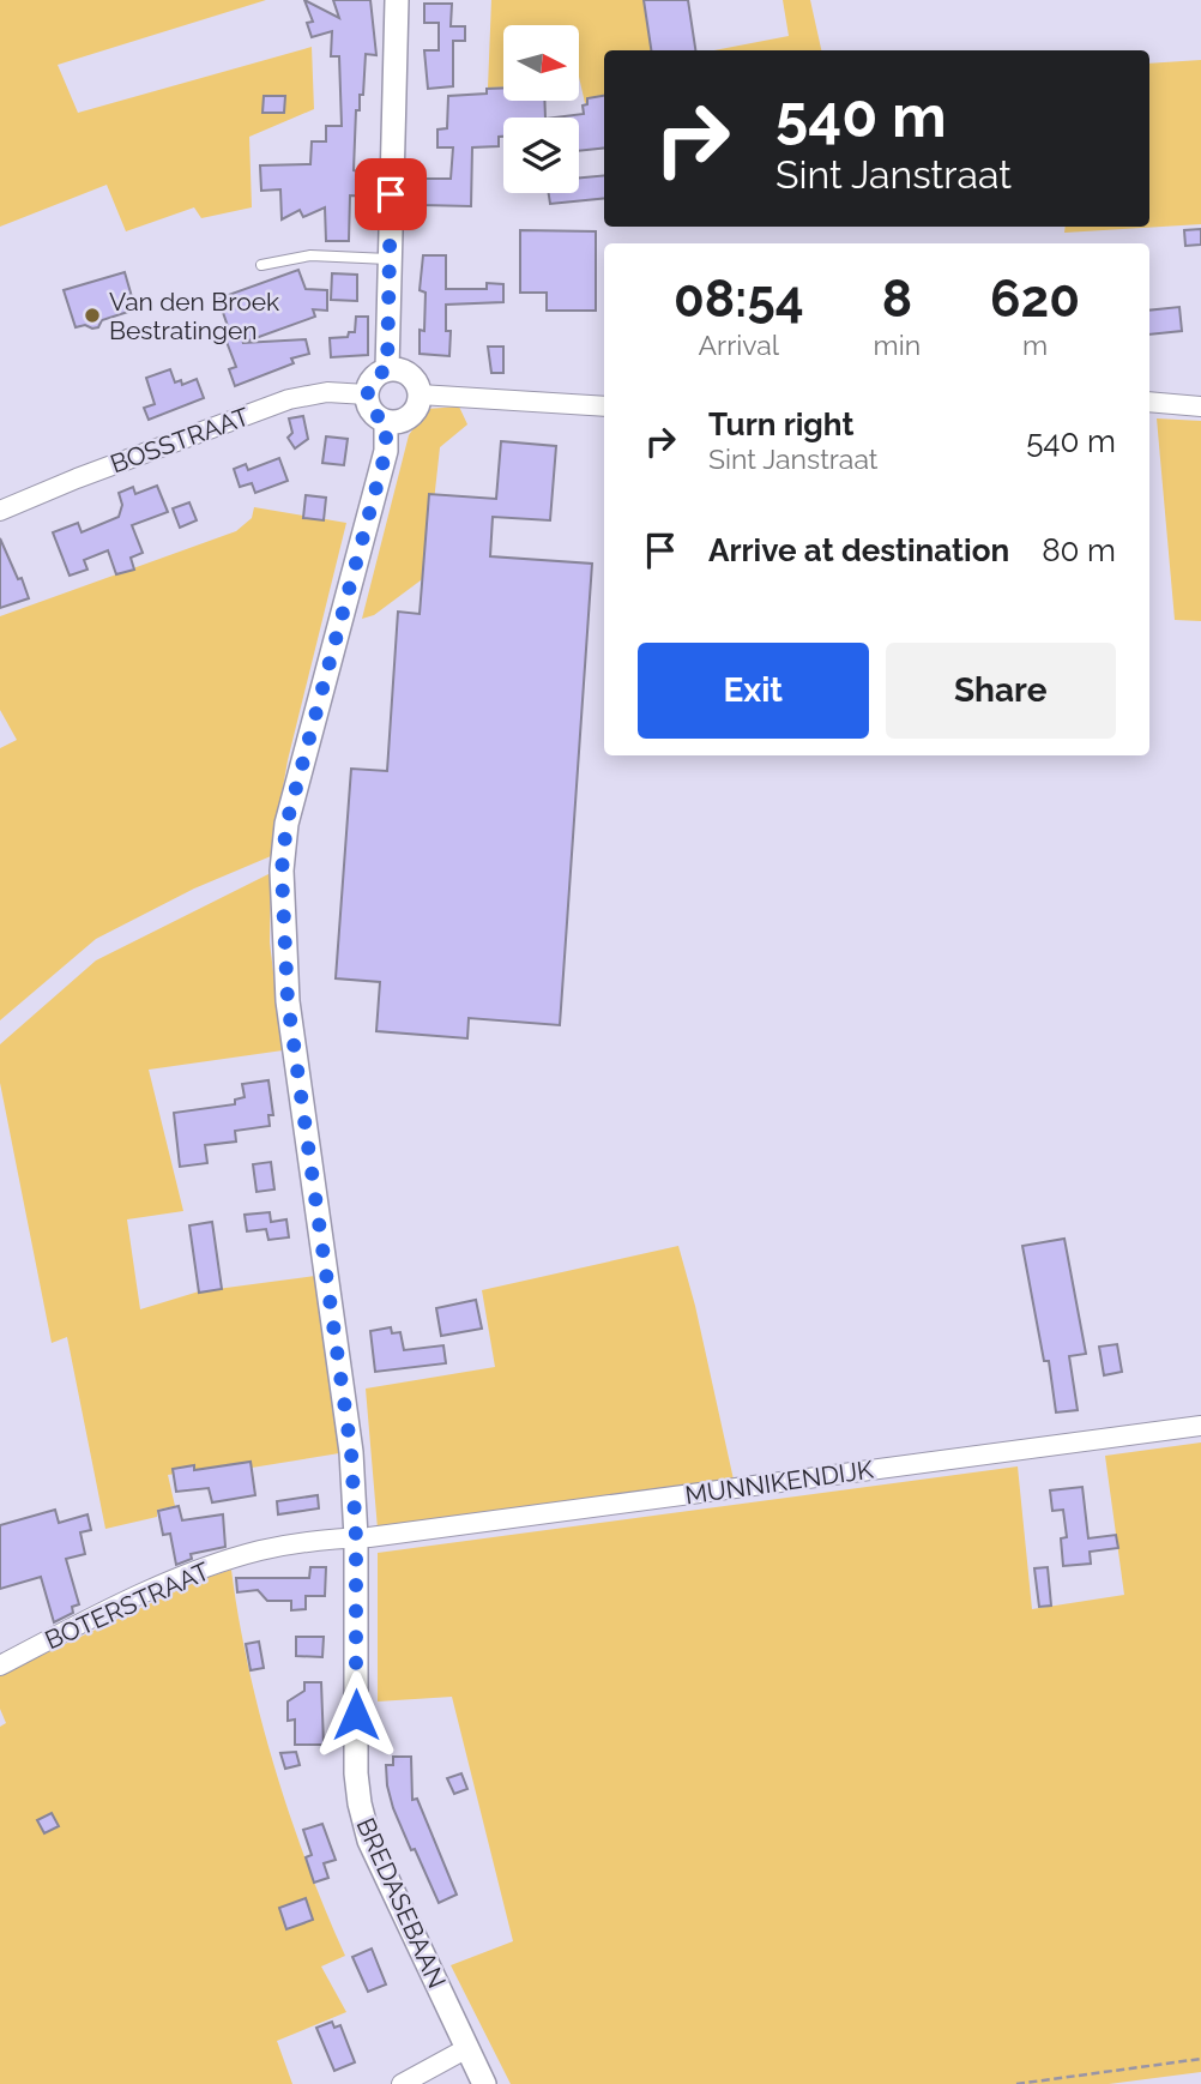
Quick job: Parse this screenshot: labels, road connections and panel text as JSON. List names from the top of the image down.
{
  "streets": {
    "street": [
      "BOSSTRAAT",
      "MUNNIKENDIJK",
      "BOTERSTRAAT",
      "BREDASEBAAN"
    ]
  },
  "crossings": [
    ["BOSSTRAAT", "BREDASEBAAN"],
    ["MUNNIKENDIJK", "BOTERSTRAAT"],
    ["MUNNIKENDIJK", "BREDASEBAAN"],
    ["BOTERSTRAAT", "BREDASEBAAN"]
  ],
  "places": ["Van den Broek Bestratingen"],
  "north": "right",
  "page": {
    "turn": ["540 m", "Sint Janstraat"],
    "eta": [
      "08:54",
      "Arrival",
      "8",
      "min",
      "620",
      "m"
    ],
    "list": [
      {
        "name": "Turn right",
        "note": "Sint Janstraat",
        "value": "540 m"
      },
      {
        "name": "Arrive at destination",
        "value": "80 m"
      }
    ],
    "buttons": ["Exit", "Share"]
  }
}
